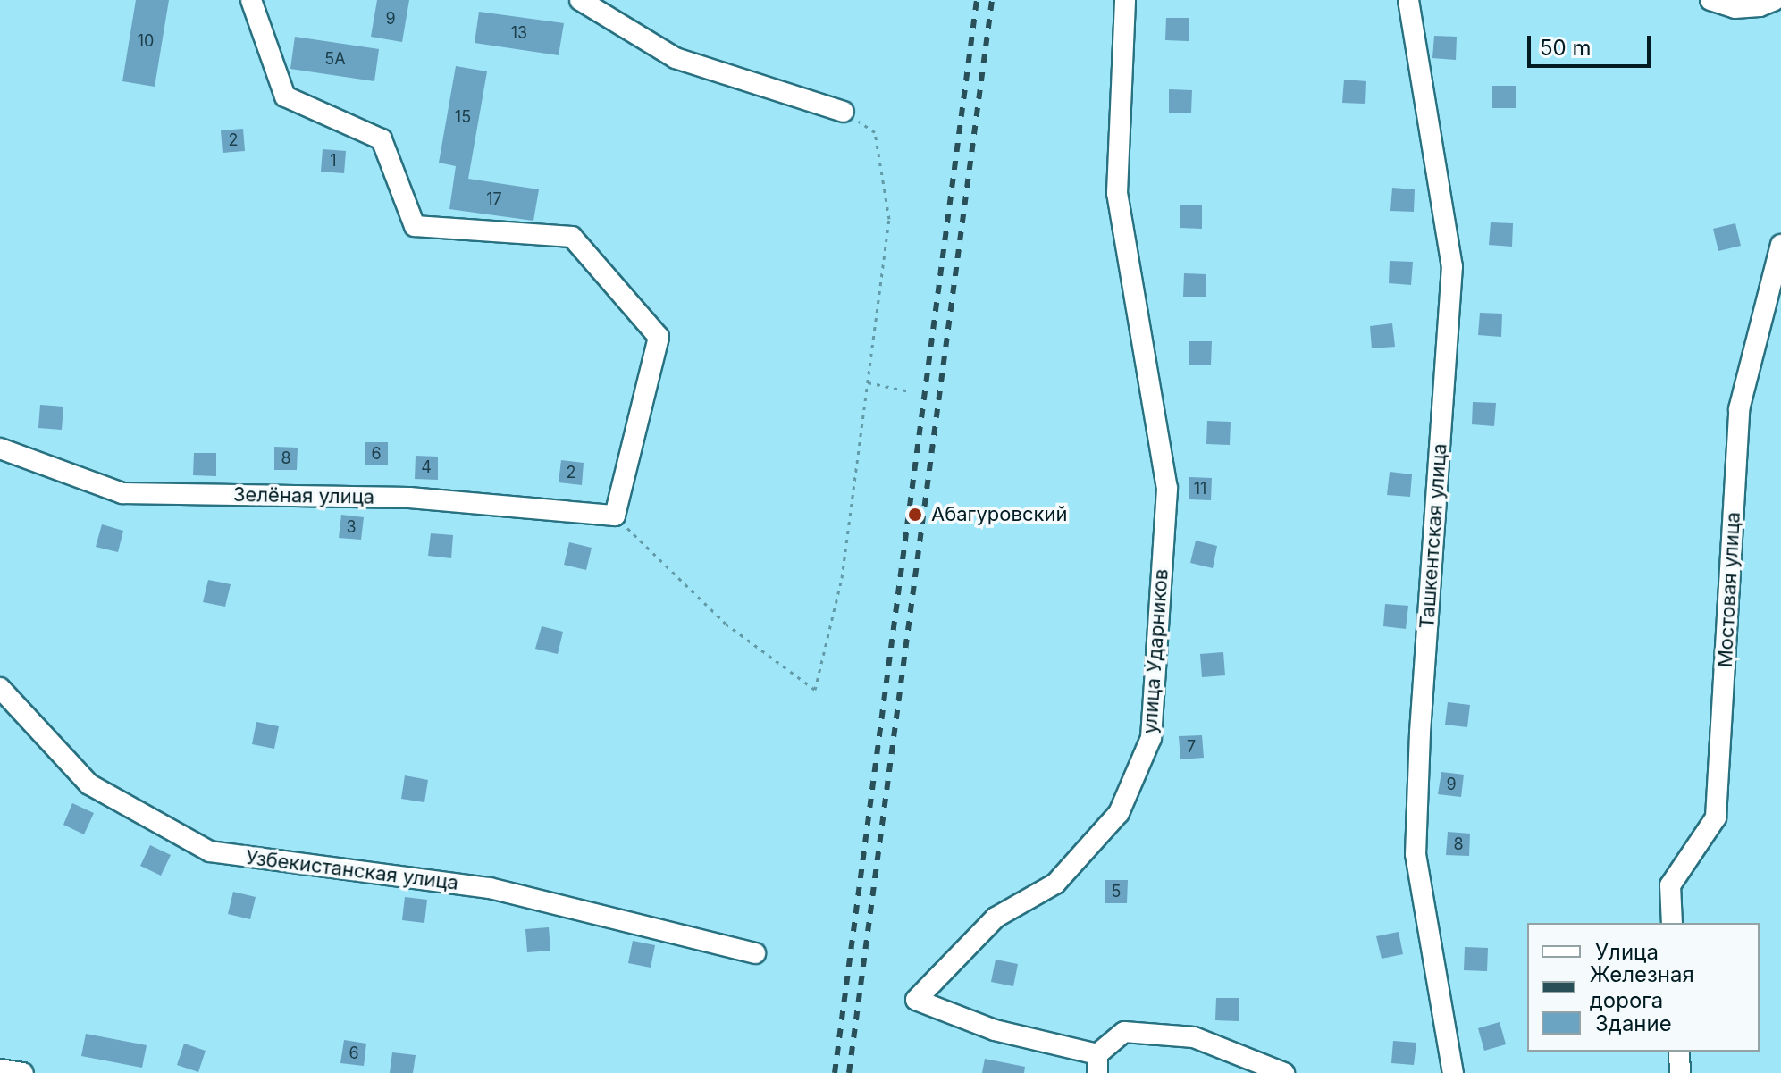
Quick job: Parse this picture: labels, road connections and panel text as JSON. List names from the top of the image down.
{
  "streets": {
    "street": [
      "Зелёная улица",
      "Ташкентская улица",
      "Мостовая улица",
      "улица Ударников",
      "Узбекистанская улица"
    ]
  },
  "places": ["Абагуровский"],
  "house_numbers": [
    "9",
    "13",
    "10",
    "5А",
    "15",
    "2",
    "1",
    "17",
    "6",
    "8",
    "4",
    "2",
    "11",
    "3",
    "7",
    "9",
    "8",
    "5",
    "6"
  ],
  "legend": ["Улица", "Железная дорога", "Здание"],
  "scale_bar": "50 m"
}
